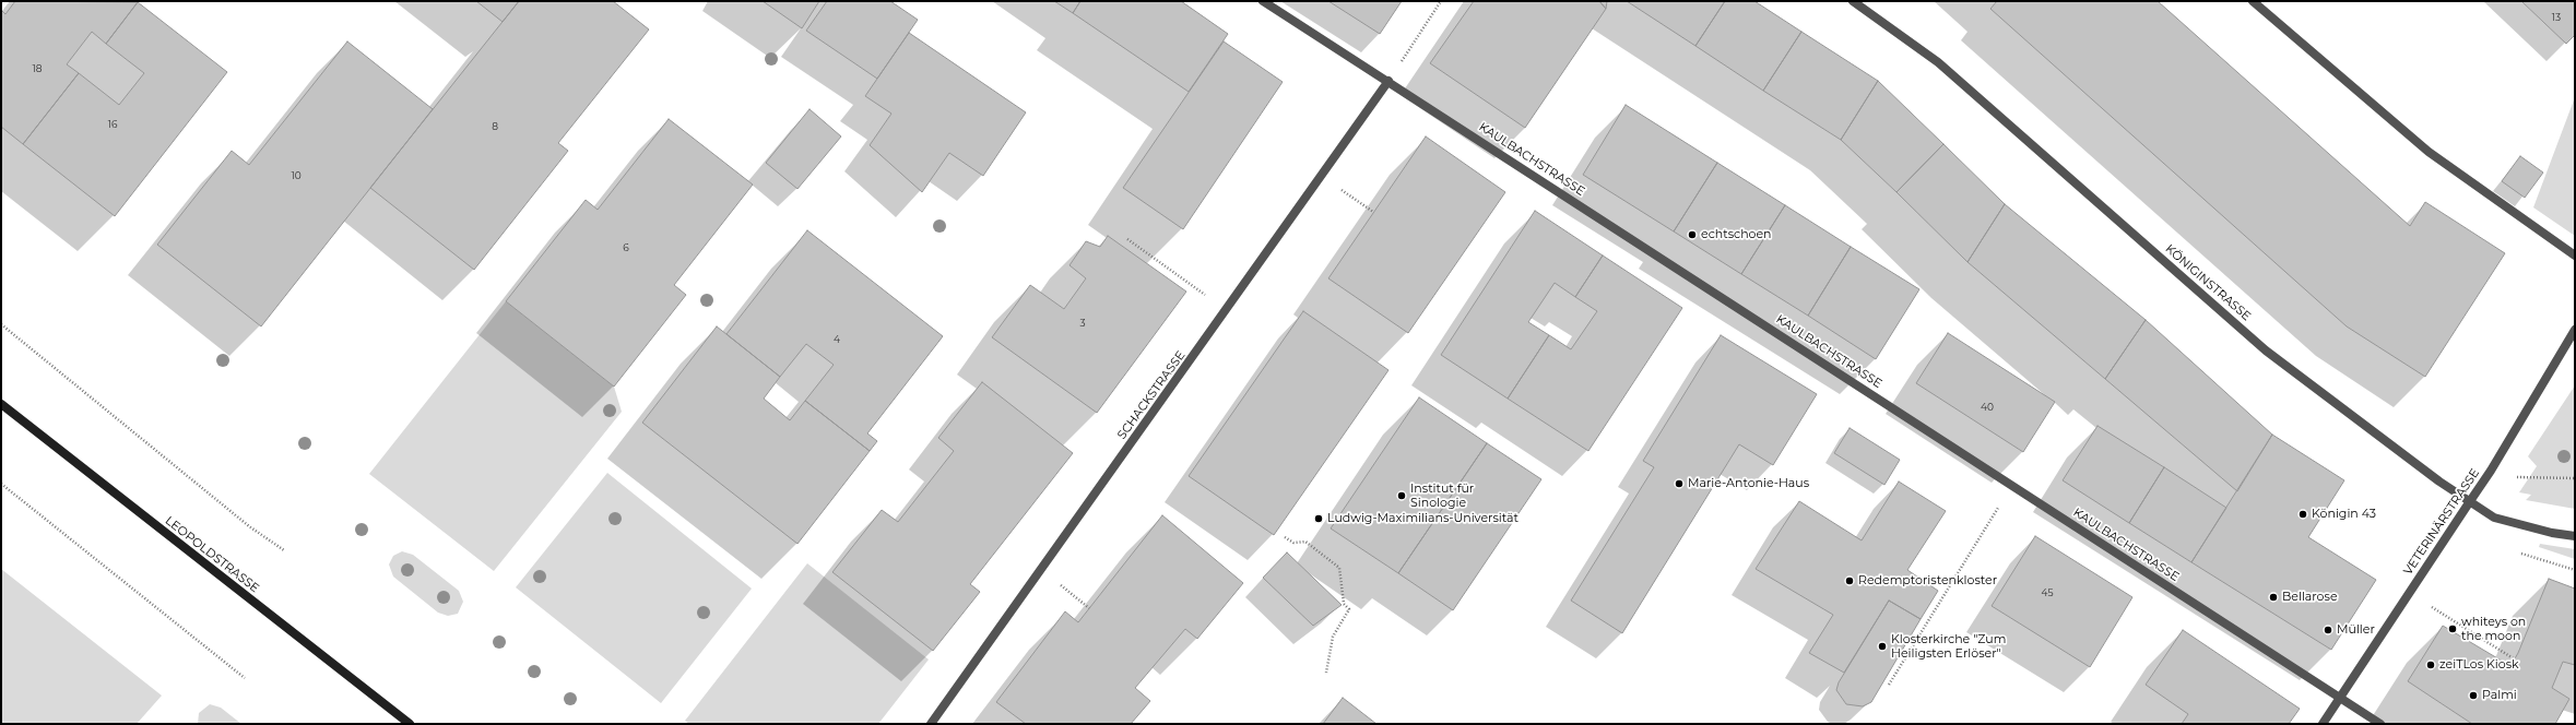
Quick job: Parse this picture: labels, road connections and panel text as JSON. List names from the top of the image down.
{
  "streets": {
    "main road": ["LEOPOLDSTRASSE"],
    "street": [
      "KAULBACHSTRASSE",
      "KÖNIGINSTRASSE",
      "SCHACKSTRASSE",
      "VETERINÄRSTRASSE"
    ]
  },
  "crossings": [
    ["KAULBACHSTRASSE", "SCHACKSTRASSE"],
    ["KAULBACHSTRASSE", "VETERINÄRSTRASSE"],
    ["KÖNIGINSTRASSE", "VETERINÄRSTRASSE"]
  ],
  "places": [
    "echtschoen",
    "Marie-Antonie-Haus",
    "Institut für Sinologie",
    "Königin 43",
    "Ludwig-Maximilians-Universität",
    "Redemptoristenkloster",
    "Bellarose",
    "whiteys on the moon",
    "Müller",
    "Klosterkirche \"Zum Heiligsten Erlöser\"",
    "zeiTLos Kiosk",
    "Palmi"
  ],
  "house_numbers": [
    "13",
    "18",
    "16",
    "8",
    "10",
    "6",
    "3",
    "4",
    "40",
    "45"
  ]
}
